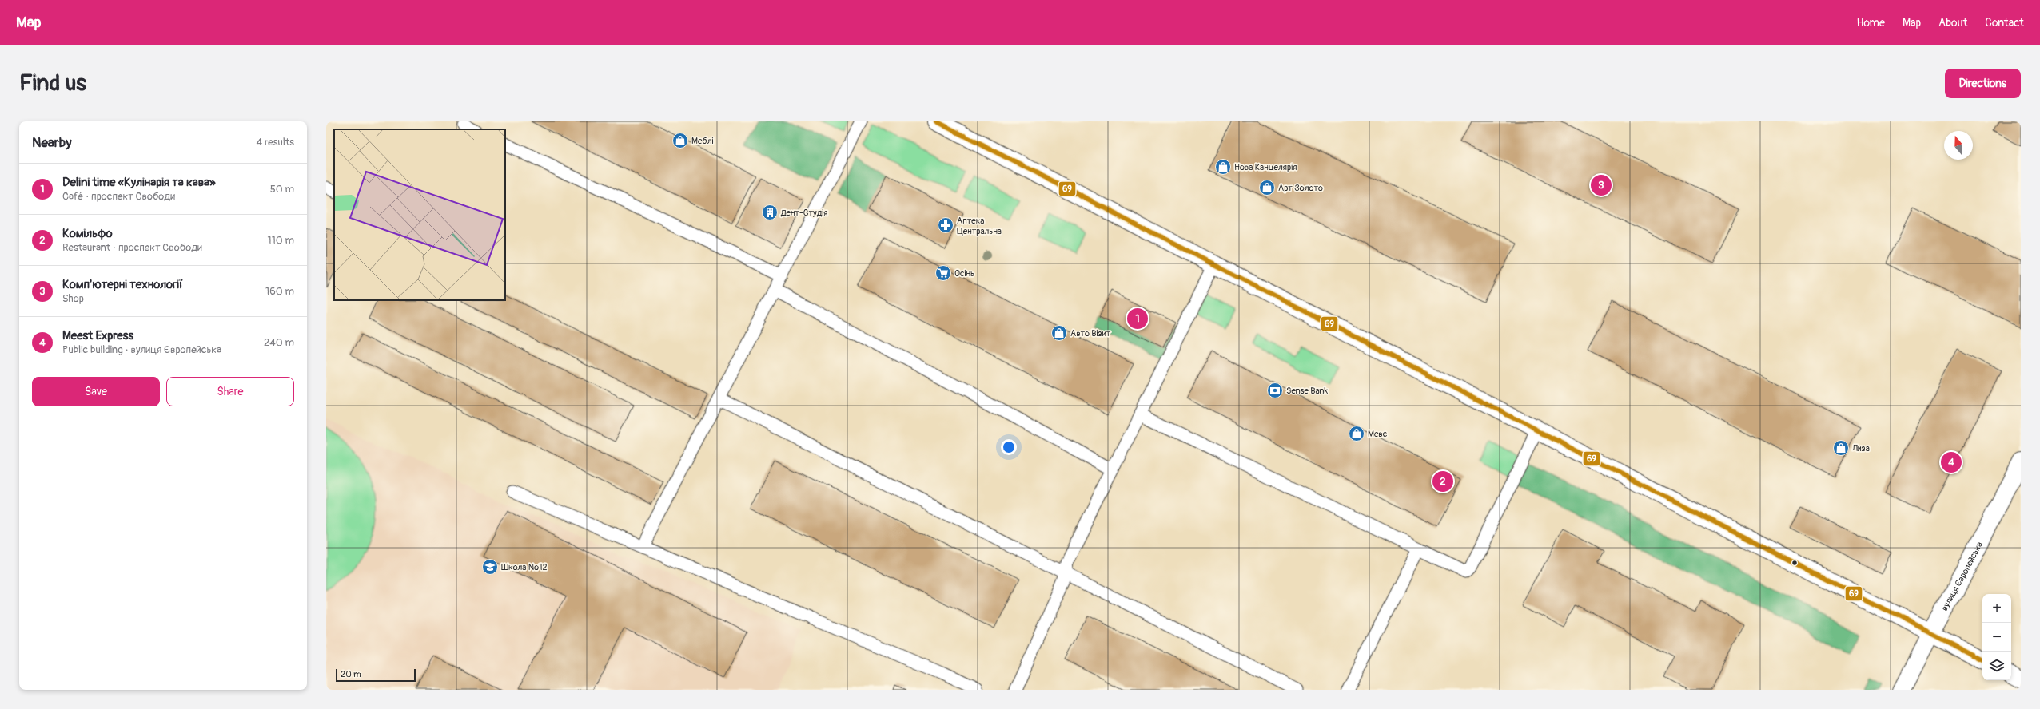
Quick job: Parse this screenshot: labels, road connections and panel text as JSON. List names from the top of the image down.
{
  "streets": {
    "street": ["вулиця Європейська"]
  },
  "places": {
    "shop": [
      "Меблі",
      "Нова Канцелярія",
      "Арт Золото",
      "Авто Візит",
      "Мевс",
      "Лиза"
    ],
    "building": ["Дент-Студія"],
    "pharmacy": ["Аптека Центральна"],
    "supermarket": ["Осінь"],
    "bank": ["Sense Bank"],
    "school or university": ["Школа №12"]
  },
  "lines": ["transit line 69"],
  "scale_bar": "20 m",
  "north": "top",
  "page": {
    "header": "Map",
    "nav": [
      "Home",
      "Map",
      "About",
      "Contact"
    ],
    "buttons": [
      "Directions",
      ["Save", "Share"]
    ],
    "title": "Find us",
    "heading": ["Nearby", "4 results"],
    "list": [
      {
        "mark": "1",
        "name": "Delini time «Кулінарія та кава»",
        "note": "Café · проспект Свободи",
        "value": "50 m"
      },
      {
        "mark": "2",
        "name": "Комільфо",
        "note": "Restaurant · проспект Свободи",
        "value": "110 m"
      },
      {
        "mark": "3",
        "name": "Комп'ютерні технології",
        "note": "Shop",
        "value": "160 m"
      },
      {
        "mark": "4",
        "name": "Meest Express",
        "note": "Public building · вулиця Європейська",
        "value": "240 m"
      }
    ],
    "pins": [
      "3",
      "1",
      "4",
      "2"
    ],
    "map_buttons": ["+", "−"],
    "scale": "20 m"
  }
}
